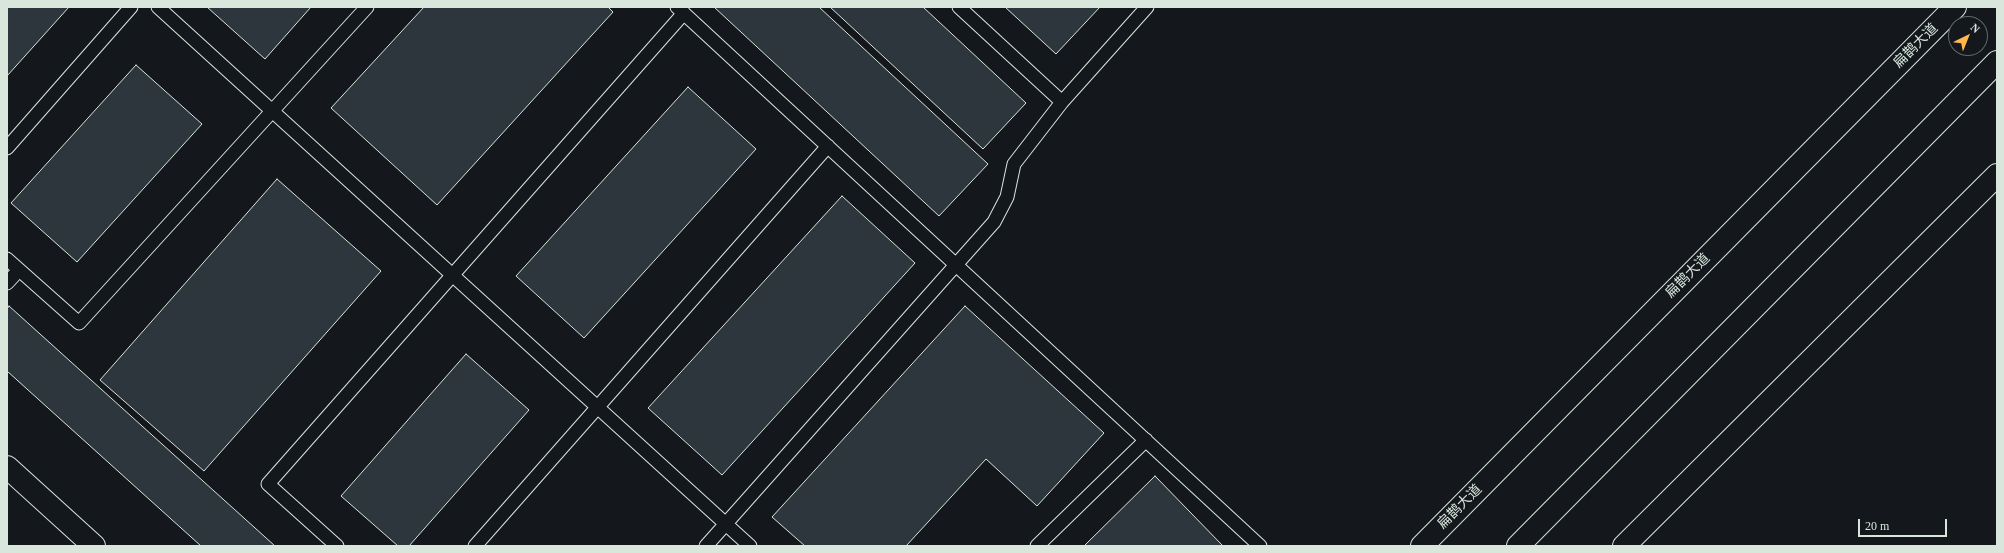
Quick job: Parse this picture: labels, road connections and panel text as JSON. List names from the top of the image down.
{
  "streets": {
    "main road": ["扁鹊大道"]
  },
  "scale_bar": "20 m",
  "north": "top right"
}
